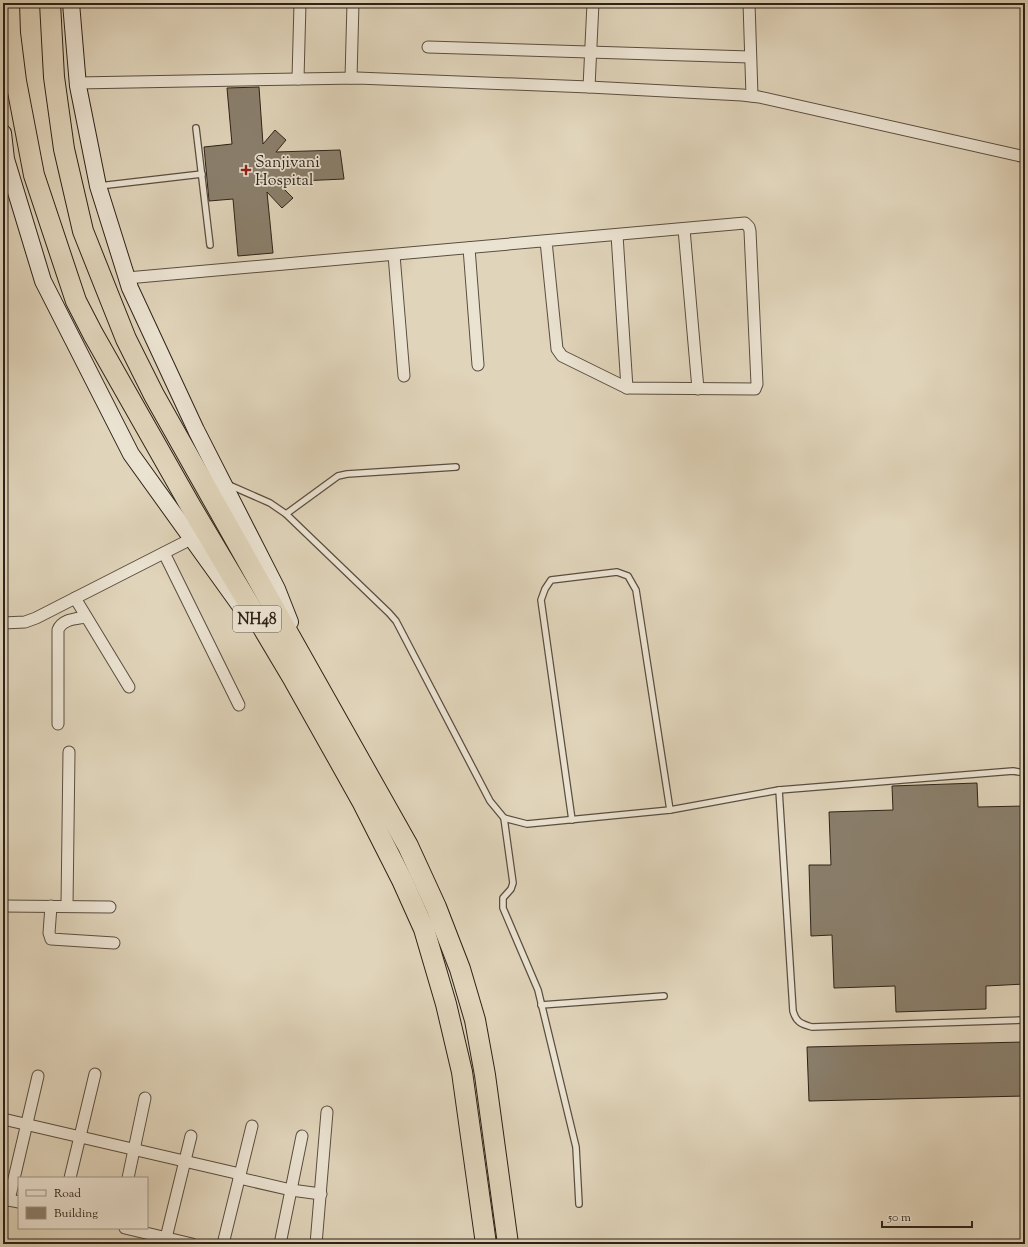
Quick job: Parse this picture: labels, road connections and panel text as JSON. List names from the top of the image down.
{
  "streets": {
    "highway": ["NH48"]
  },
  "places": {
    "health": ["Sanjivani Hospital"]
  },
  "legend": ["Road", "Building"],
  "scale_bar": "50 m"
}
